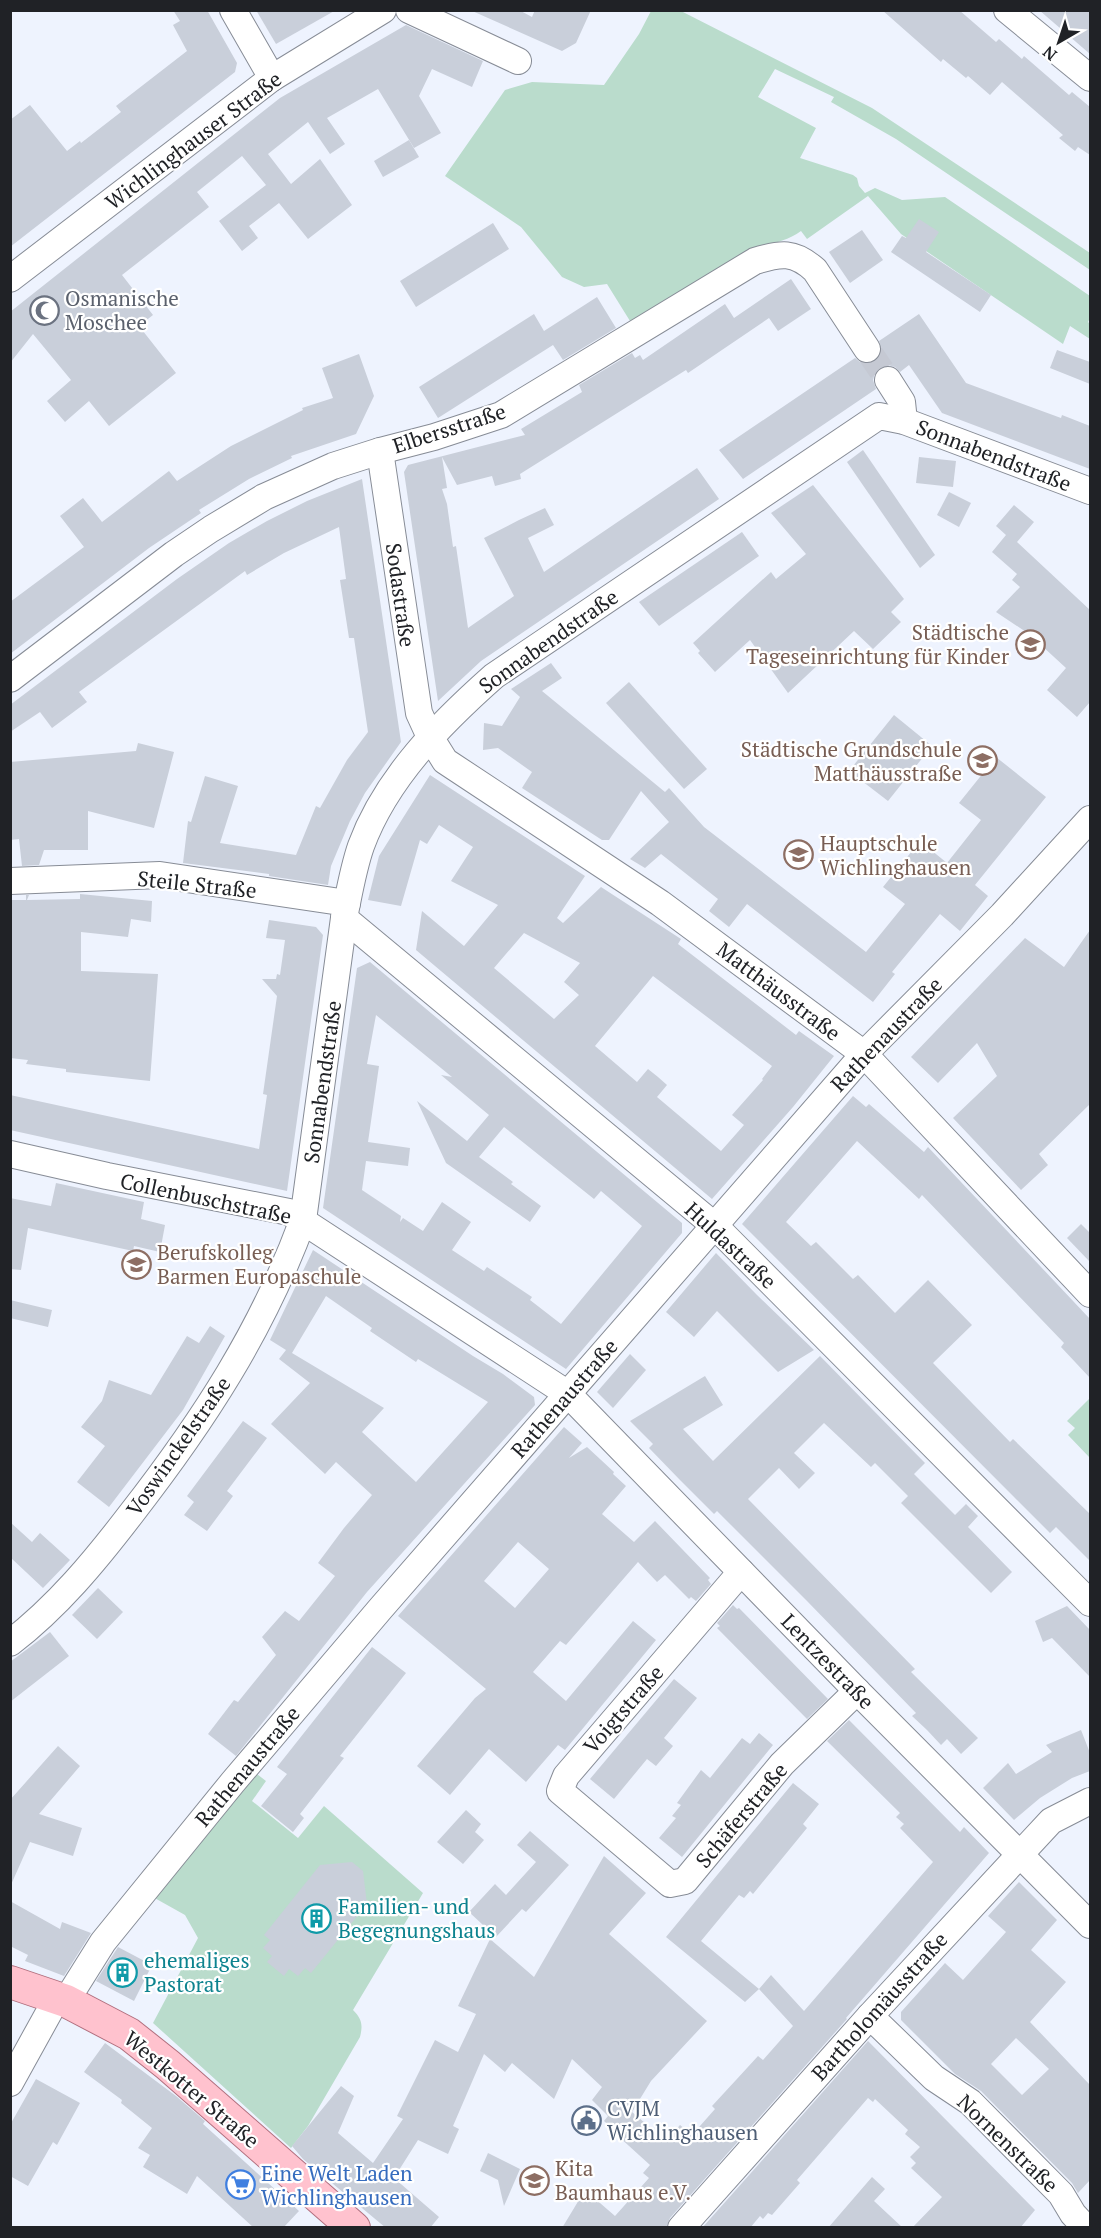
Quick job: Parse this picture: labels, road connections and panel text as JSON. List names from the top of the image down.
{
  "streets": {
    "main road": ["Westkotter Straße"],
    "street": [
      "Wichlinghauser Straße",
      "Elbersstraße",
      "Sonnabendstraße",
      "Sodastraße",
      "Steile Straße",
      "Matthäusstraße",
      "Rathenaustraße",
      "Collenbuschstraße",
      "Huldastraße",
      "Voswinckelstraße",
      "Lentzestraße",
      "Voigtstraße",
      "Schäferstraße",
      "Bartholomäusstraße",
      "Nornenstraße"
    ]
  },
  "crossings": [
    ["Elbersstraße", "Sodastraße"],
    ["Sonnabendstraße", "Sodastraße"],
    ["Sonnabendstraße", "Steile Straße"],
    ["Sonnabendstraße", "Matthäusstraße"],
    ["Sonnabendstraße", "Collenbuschstraße"],
    ["Sonnabendstraße", "Huldastraße"],
    ["Sonnabendstraße", "Voswinckelstraße"],
    ["Sodastraße", "Matthäusstraße"],
    ["Steile Straße", "Huldastraße"],
    ["Matthäusstraße", "Rathenaustraße"],
    ["Rathenaustraße", "Collenbuschstraße"],
    ["Rathenaustraße", "Huldastraße"],
    ["Rathenaustraße", "Lentzestraße"],
    ["Rathenaustraße", "Westkotter Straße"],
    ["Collenbuschstraße", "Voswinckelstraße"],
    ["Collenbuschstraße", "Lentzestraße"],
    ["Lentzestraße", "Voigtstraße"],
    ["Lentzestraße", "Schäferstraße"],
    ["Lentzestraße", "Bartholomäusstraße"],
    ["Voigtstraße", "Schäferstraße"],
    ["Bartholomäusstraße", "Nornenstraße"]
  ],
  "places": {
    "mosque": ["Osmanische Moschee"],
    "school or university": [
      "Städtische Tageseinrichtung für Kinder",
      "Städtische Grundschule Matthäusstraße",
      "Hauptschule Wichlinghausen",
      "Berufskolleg Barmen Europaschule",
      "Kita Baumhaus e.V."
    ],
    "building": ["Familien- und Begegnungshaus", "ehemaliges Pastorat"],
    "public building": ["CVJM Wichlinghausen"],
    "supermarket": ["Eine Welt Laden Wichlinghausen"]
  },
  "north": "bottom left"
}
